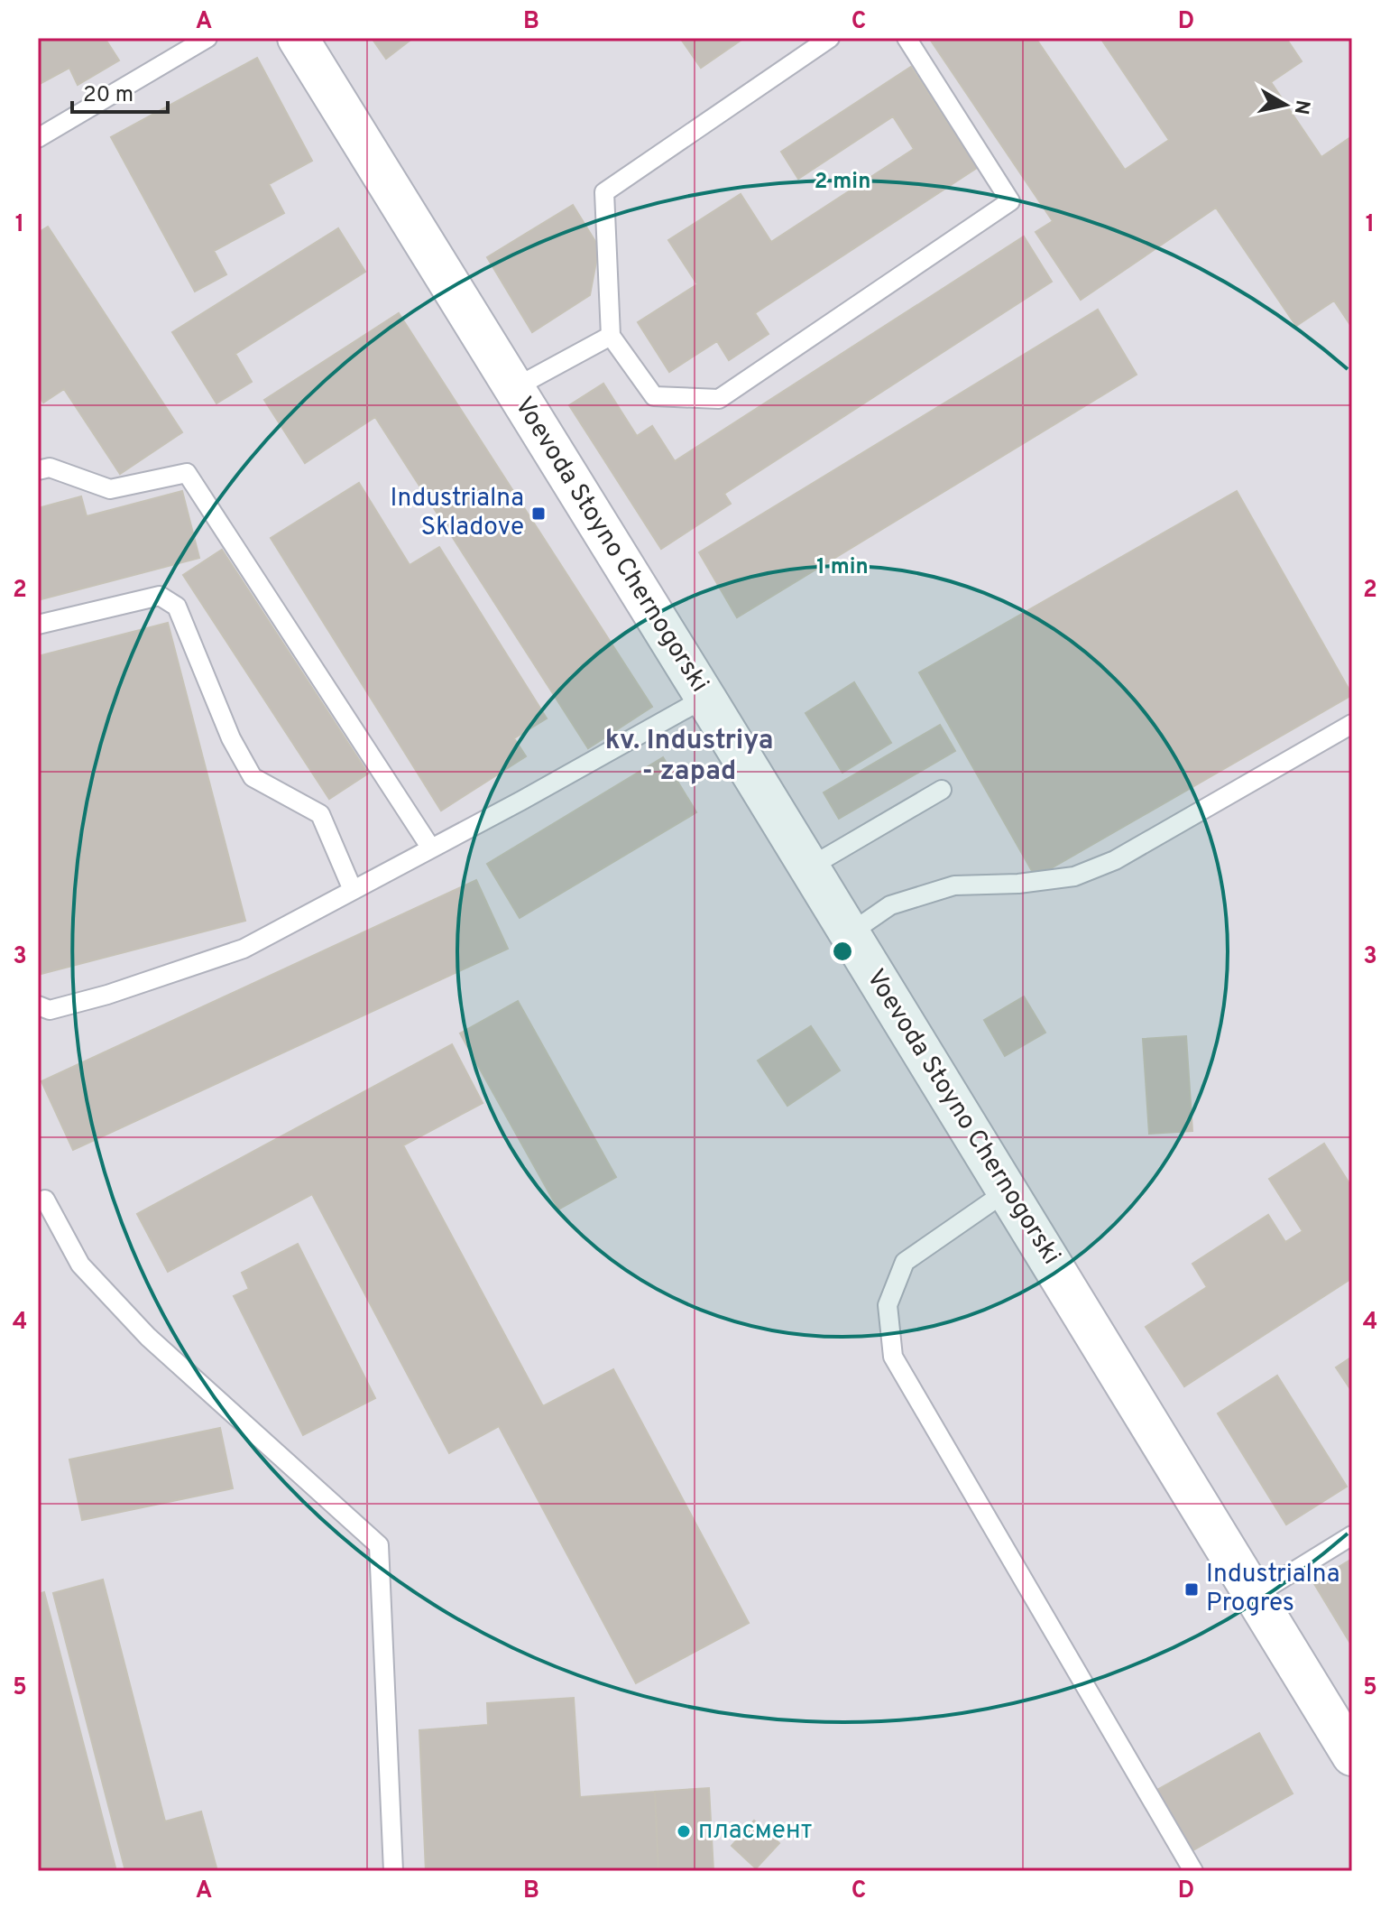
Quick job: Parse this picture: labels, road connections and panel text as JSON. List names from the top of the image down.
{
  "streets": {
    "street": ["Voevoda Stoyno Chernogorski"]
  },
  "districts": ["kv. Industriya - zapad"],
  "places": {
    "transit": ["Industrialna Skladove", "Industrialna Progres"],
    "other": ["пласмент"]
  },
  "scale_bar": "20 m",
  "north": "right",
  "grid": {
    "columns": [
      "A",
      "B",
      "C",
      "D"
    ],
    "rows": [
      "1",
      "2",
      "3",
      "4",
      "5"
    ]
  },
  "rings": ["2 min", "1 min"]
}
